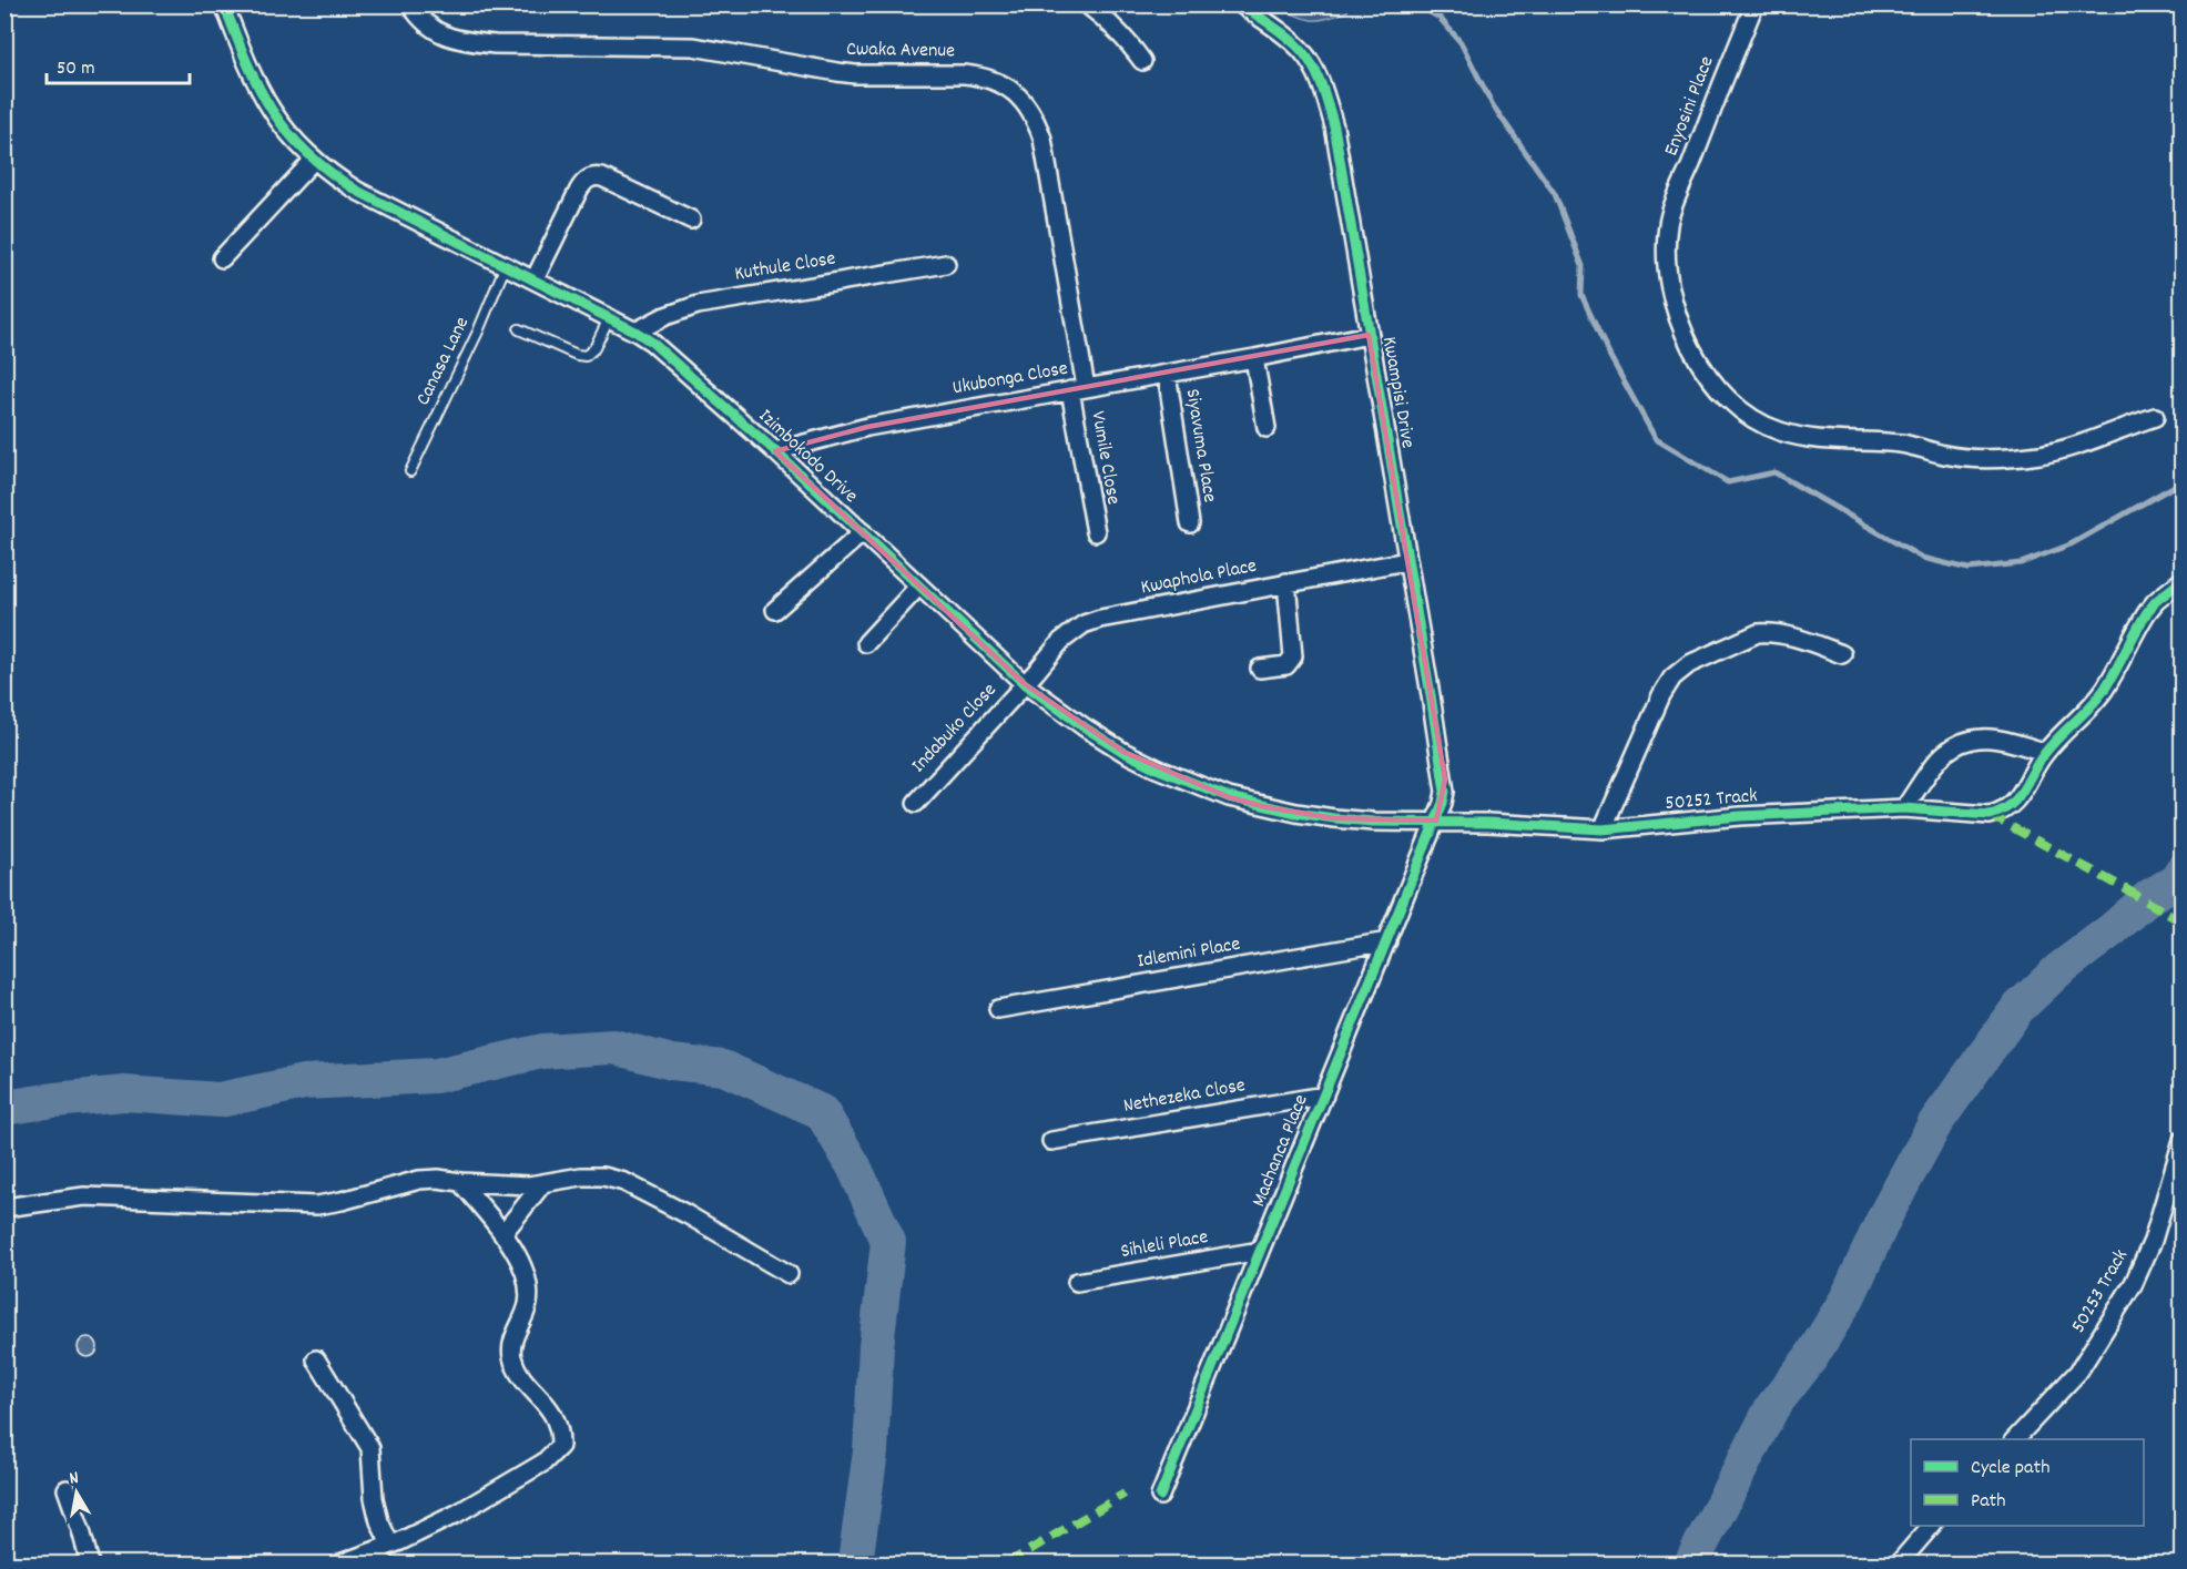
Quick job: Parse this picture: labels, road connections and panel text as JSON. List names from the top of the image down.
{
  "streets": {
    "street": [
      "Cwaka Avenue",
      "Enyosini Place",
      "Kuthule Close",
      "Ukubonga Close",
      "Kwampisi Drive",
      "Siyavuma Place",
      "Izimbokodo Drive",
      "Vumile Close",
      "Kwaphola Place",
      "Indabuko Close",
      "50252 Track",
      "Idlemini Place",
      "Nethezeka Close",
      "Machanca Place",
      "Sihleli Place",
      "50253 Track"
    ],
    "lane": ["Canasa Lane"]
  },
  "crossings": [
    ["Cwaka Avenue", "Ukubonga Close"],
    ["Cwaka Avenue", "Vumile Close"],
    ["Kuthule Close", "Izimbokodo Drive"],
    ["Canasa Lane", "Izimbokodo Drive"],
    ["Ukubonga Close", "Kwampisi Drive"],
    ["Ukubonga Close", "Siyavuma Place"],
    ["Ukubonga Close", "Izimbokodo Drive"],
    ["Ukubonga Close", "Vumile Close"],
    ["Kwampisi Drive", "Izimbokodo Drive"],
    ["Kwampisi Drive", "Kwaphola Place"],
    ["Kwampisi Drive", "50252 Track"],
    ["Kwampisi Drive", "Machanca Place"],
    ["Izimbokodo Drive", "Kwaphola Place"],
    ["Izimbokodo Drive", "Indabuko Close"],
    ["Izimbokodo Drive", "50252 Track"],
    ["Izimbokodo Drive", "Machanca Place"],
    ["Kwaphola Place", "Indabuko Close"],
    ["50252 Track", "Machanca Place"],
    ["Idlemini Place", "Machanca Place"],
    ["Nethezeka Close", "Machanca Place"],
    ["Machanca Place", "Sihleli Place"]
  ],
  "legend": ["Cycle path", "Path"],
  "scale_bar": "50 m",
  "north": "top"
}
